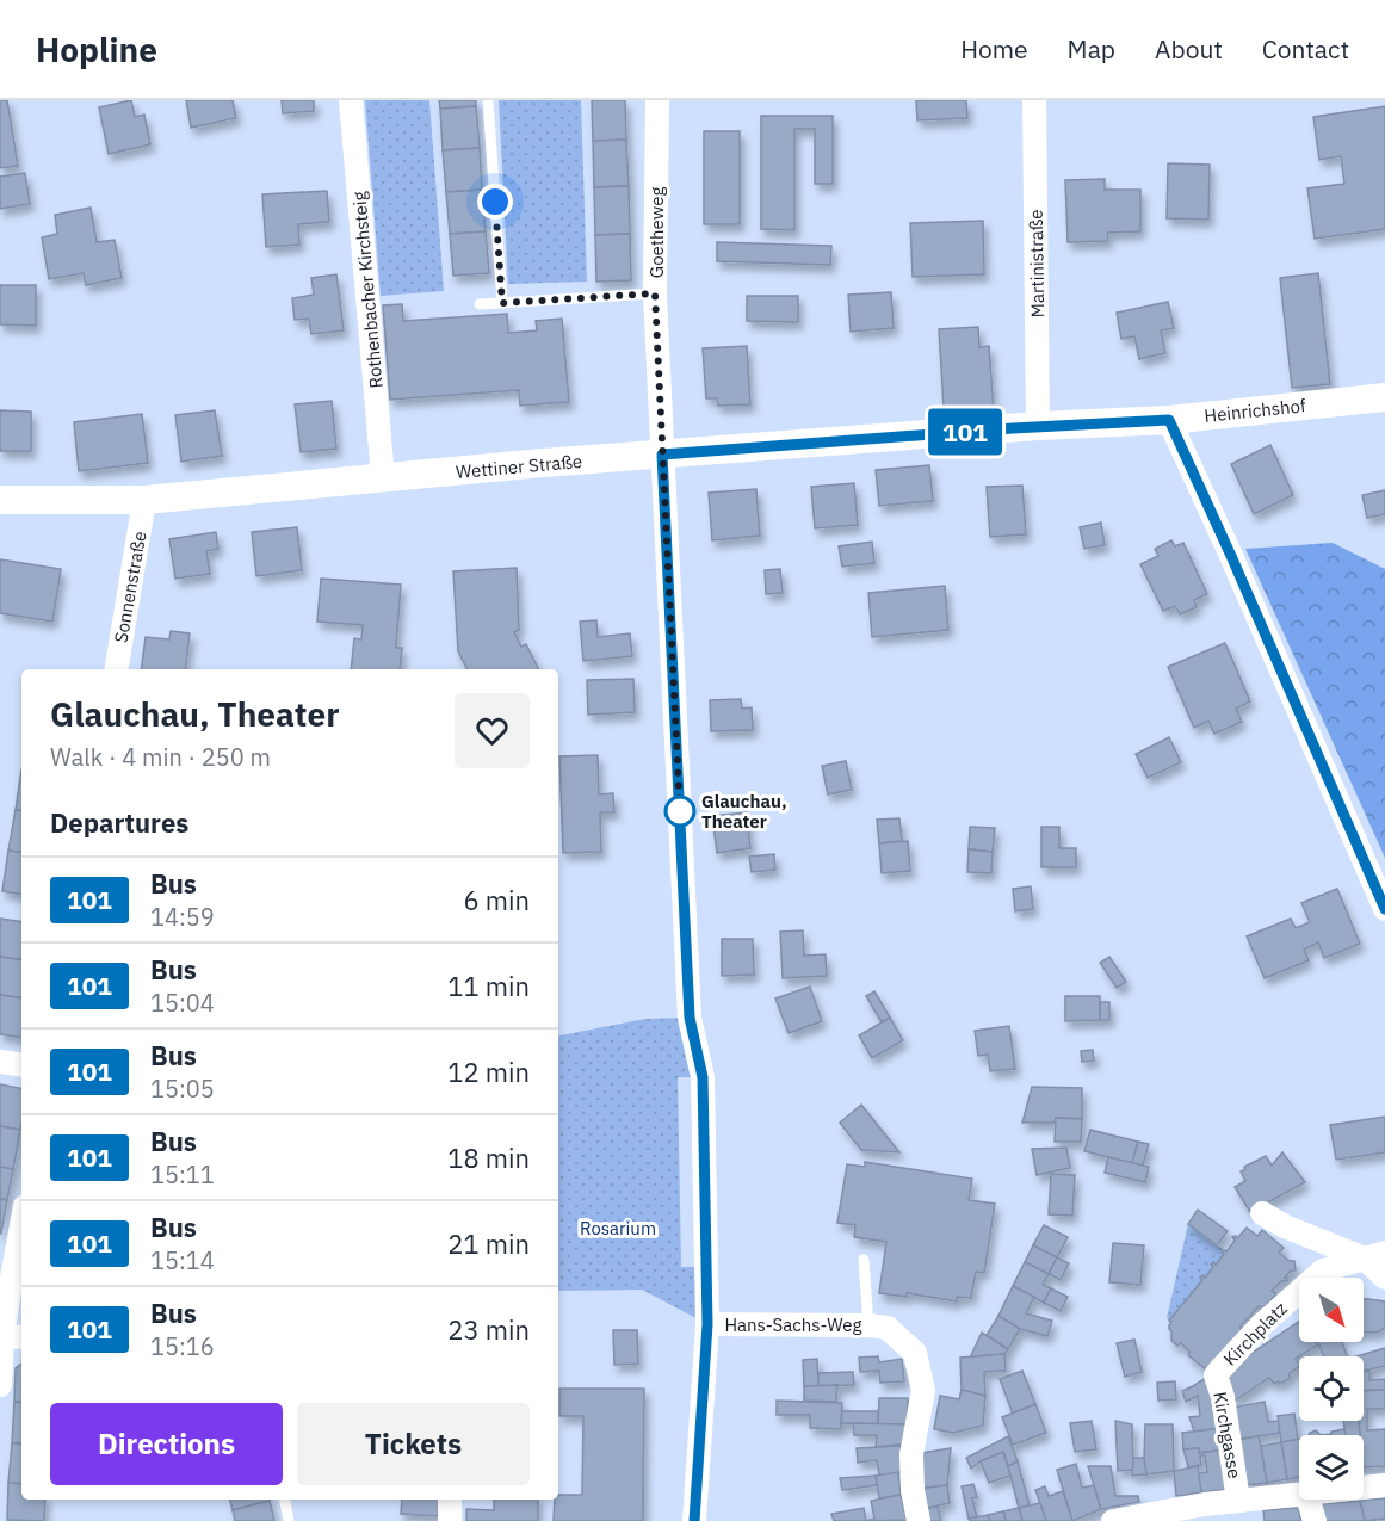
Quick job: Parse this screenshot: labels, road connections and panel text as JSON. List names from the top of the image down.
{
  "streets": {
    "street": [
      "Goetheweg",
      "Martinistraße",
      "Rothenbacher Kirchsteig",
      "Heinrichshof",
      "Wettiner Straße",
      "Sonnenstraße",
      "Hans-Sachs-Weg",
      "Kirchplatz",
      "Kirchgasse"
    ]
  },
  "crossings": [
    ["Goetheweg", "Wettiner Straße"],
    ["Goetheweg", "Hans-Sachs-Weg"],
    ["Martinistraße", "Heinrichshof"],
    ["Martinistraße", "Wettiner Straße"],
    ["Rothenbacher Kirchsteig", "Wettiner Straße"],
    ["Heinrichshof", "Wettiner Straße"],
    ["Wettiner Straße", "Sonnenstraße"],
    ["Kirchplatz", "Kirchgasse"]
  ],
  "parks": ["Rosarium"],
  "places": ["Glauchau, Theater"],
  "lines": ["bus line 101"],
  "north": "bottom right",
  "page": {
    "header": "Hopline",
    "nav": [
      "Home",
      "Map",
      "About",
      "Contact"
    ],
    "on_map": "101",
    "heading": [
      ["Glauchau, Theater", "Walk · 4 min · 250 m"],
      "Departures"
    ],
    "list": [
      {
        "mark": "101",
        "name": "Bus",
        "note": "14:59",
        "value": "6 min"
      },
      {
        "mark": "101",
        "name": "Bus",
        "note": "15:04",
        "value": "11 min"
      },
      {
        "mark": "101",
        "name": "Bus",
        "note": "15:05",
        "value": "12 min"
      },
      {
        "mark": "101",
        "name": "Bus",
        "note": "15:11",
        "value": "18 min"
      },
      {
        "mark": "101",
        "name": "Bus",
        "note": "15:14",
        "value": "21 min"
      },
      {
        "mark": "101",
        "name": "Bus",
        "note": "15:16",
        "value": "23 min"
      }
    ],
    "buttons": ["Directions", "Tickets"]
  }
}
